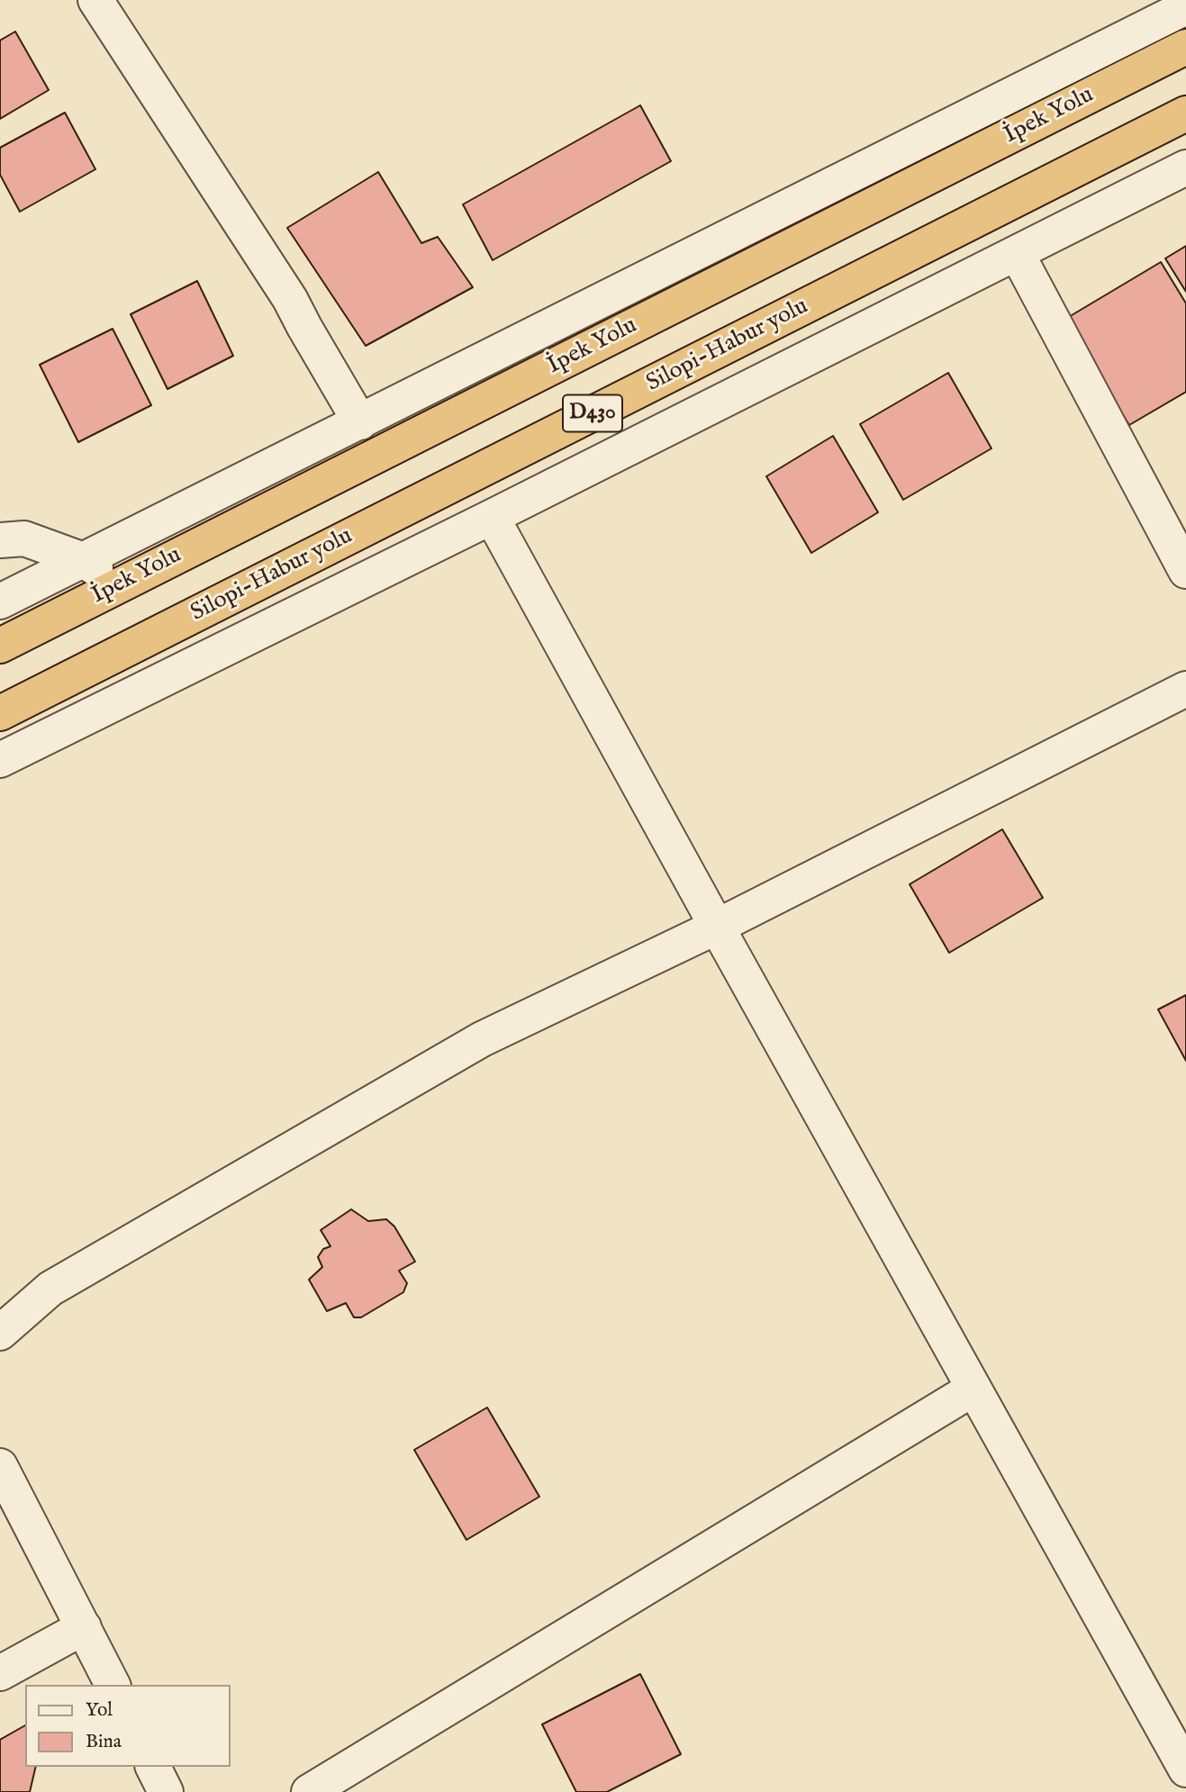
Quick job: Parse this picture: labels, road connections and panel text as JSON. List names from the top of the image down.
{
  "streets": {
    "highway": ["İpek Yolu", "Silopi-Habur yolu", "D430"]
  },
  "legend": ["Yol", "Bina"]
}
